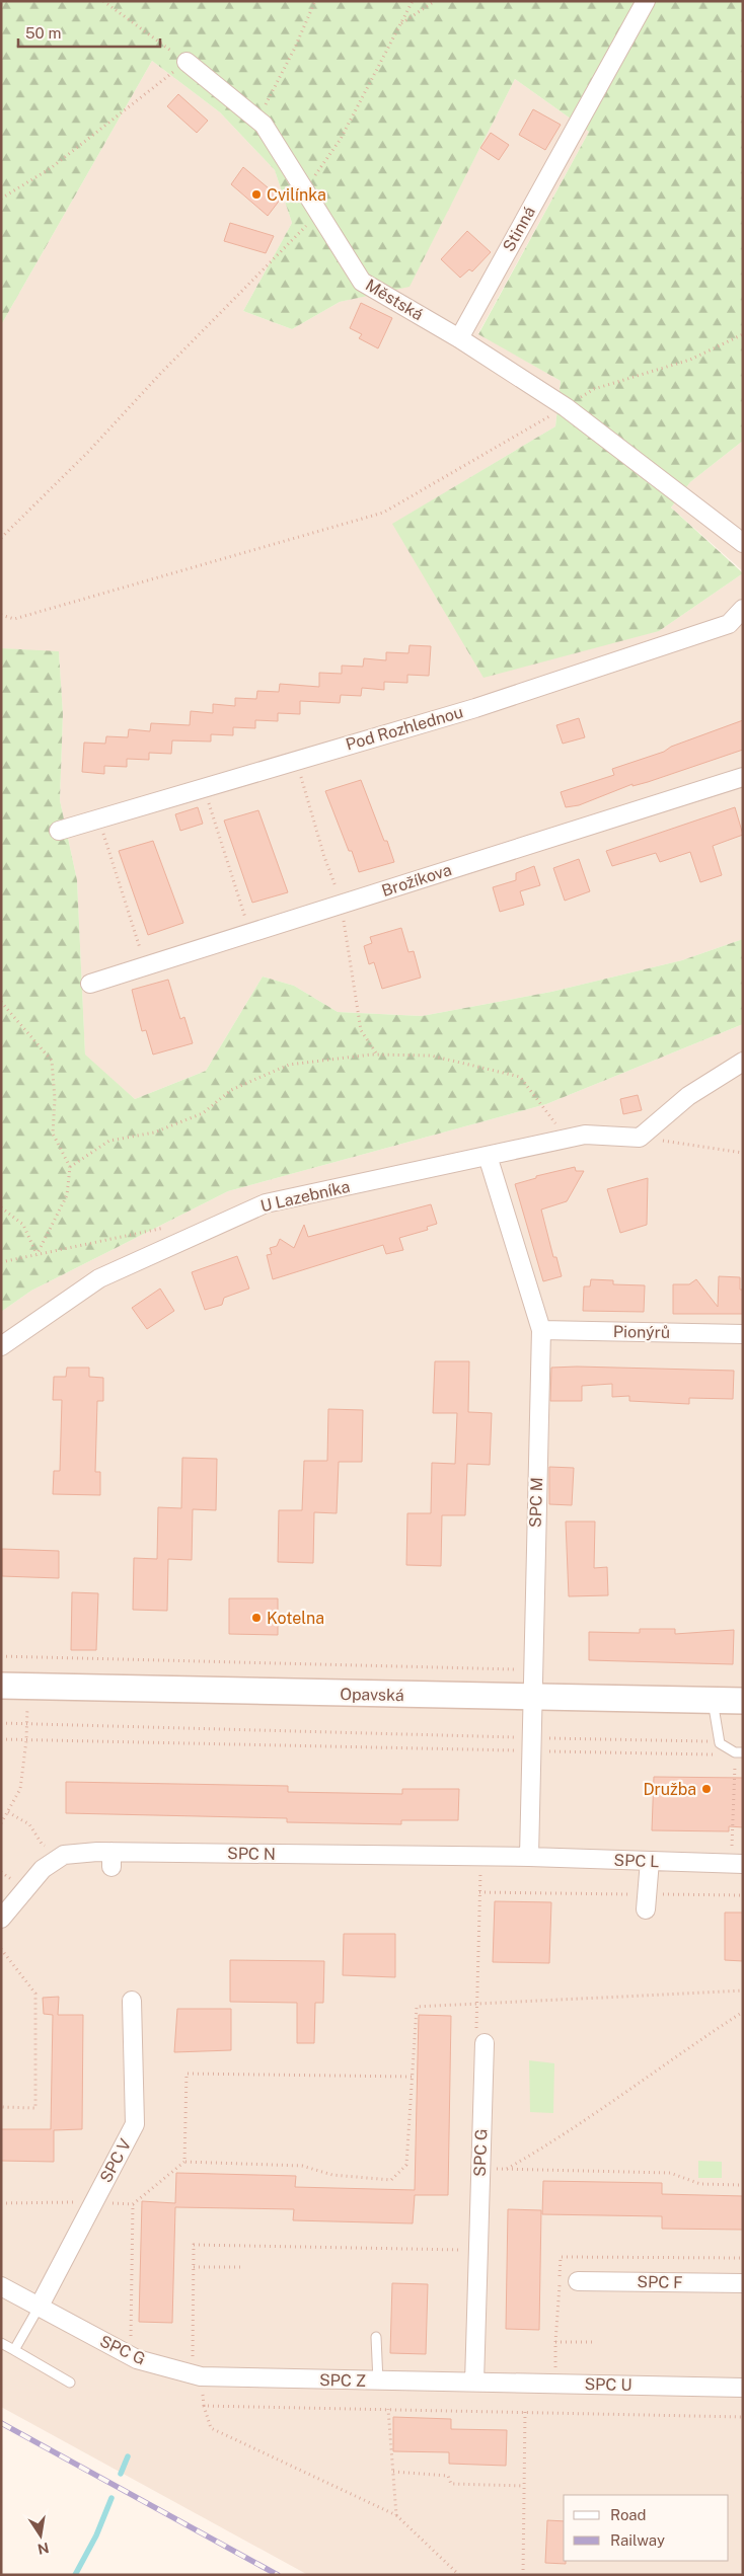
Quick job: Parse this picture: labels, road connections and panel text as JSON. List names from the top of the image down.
{
  "streets": {
    "main road": ["Opavská"],
    "street": [
      "Stinná",
      "Městská",
      "Pod Rozhlednou",
      "Brožíkova",
      "U Lazebníka",
      "Pionýrů",
      "SPC M",
      "SPC N",
      "SPC L",
      "SPC G",
      "SPC V",
      "SPC F",
      "SPC Z",
      "SPC U"
    ]
  },
  "crossings": [
    ["Stinná", "Městská"],
    ["U Lazebníka", "SPC M"],
    ["Pionýrů", "SPC M"],
    ["SPC M", "Opavská"],
    ["SPC M", "SPC N"],
    ["SPC M", "SPC L"],
    ["SPC N", "SPC L"],
    ["SPC G", "SPC V"],
    ["SPC G", "SPC Z"],
    ["SPC Z", "SPC U"]
  ],
  "places": ["Cvilínka", "Kotelna", "Družba"],
  "legend": ["Road", "Railway"],
  "scale_bar": "50 m",
  "north": "bottom"
}
